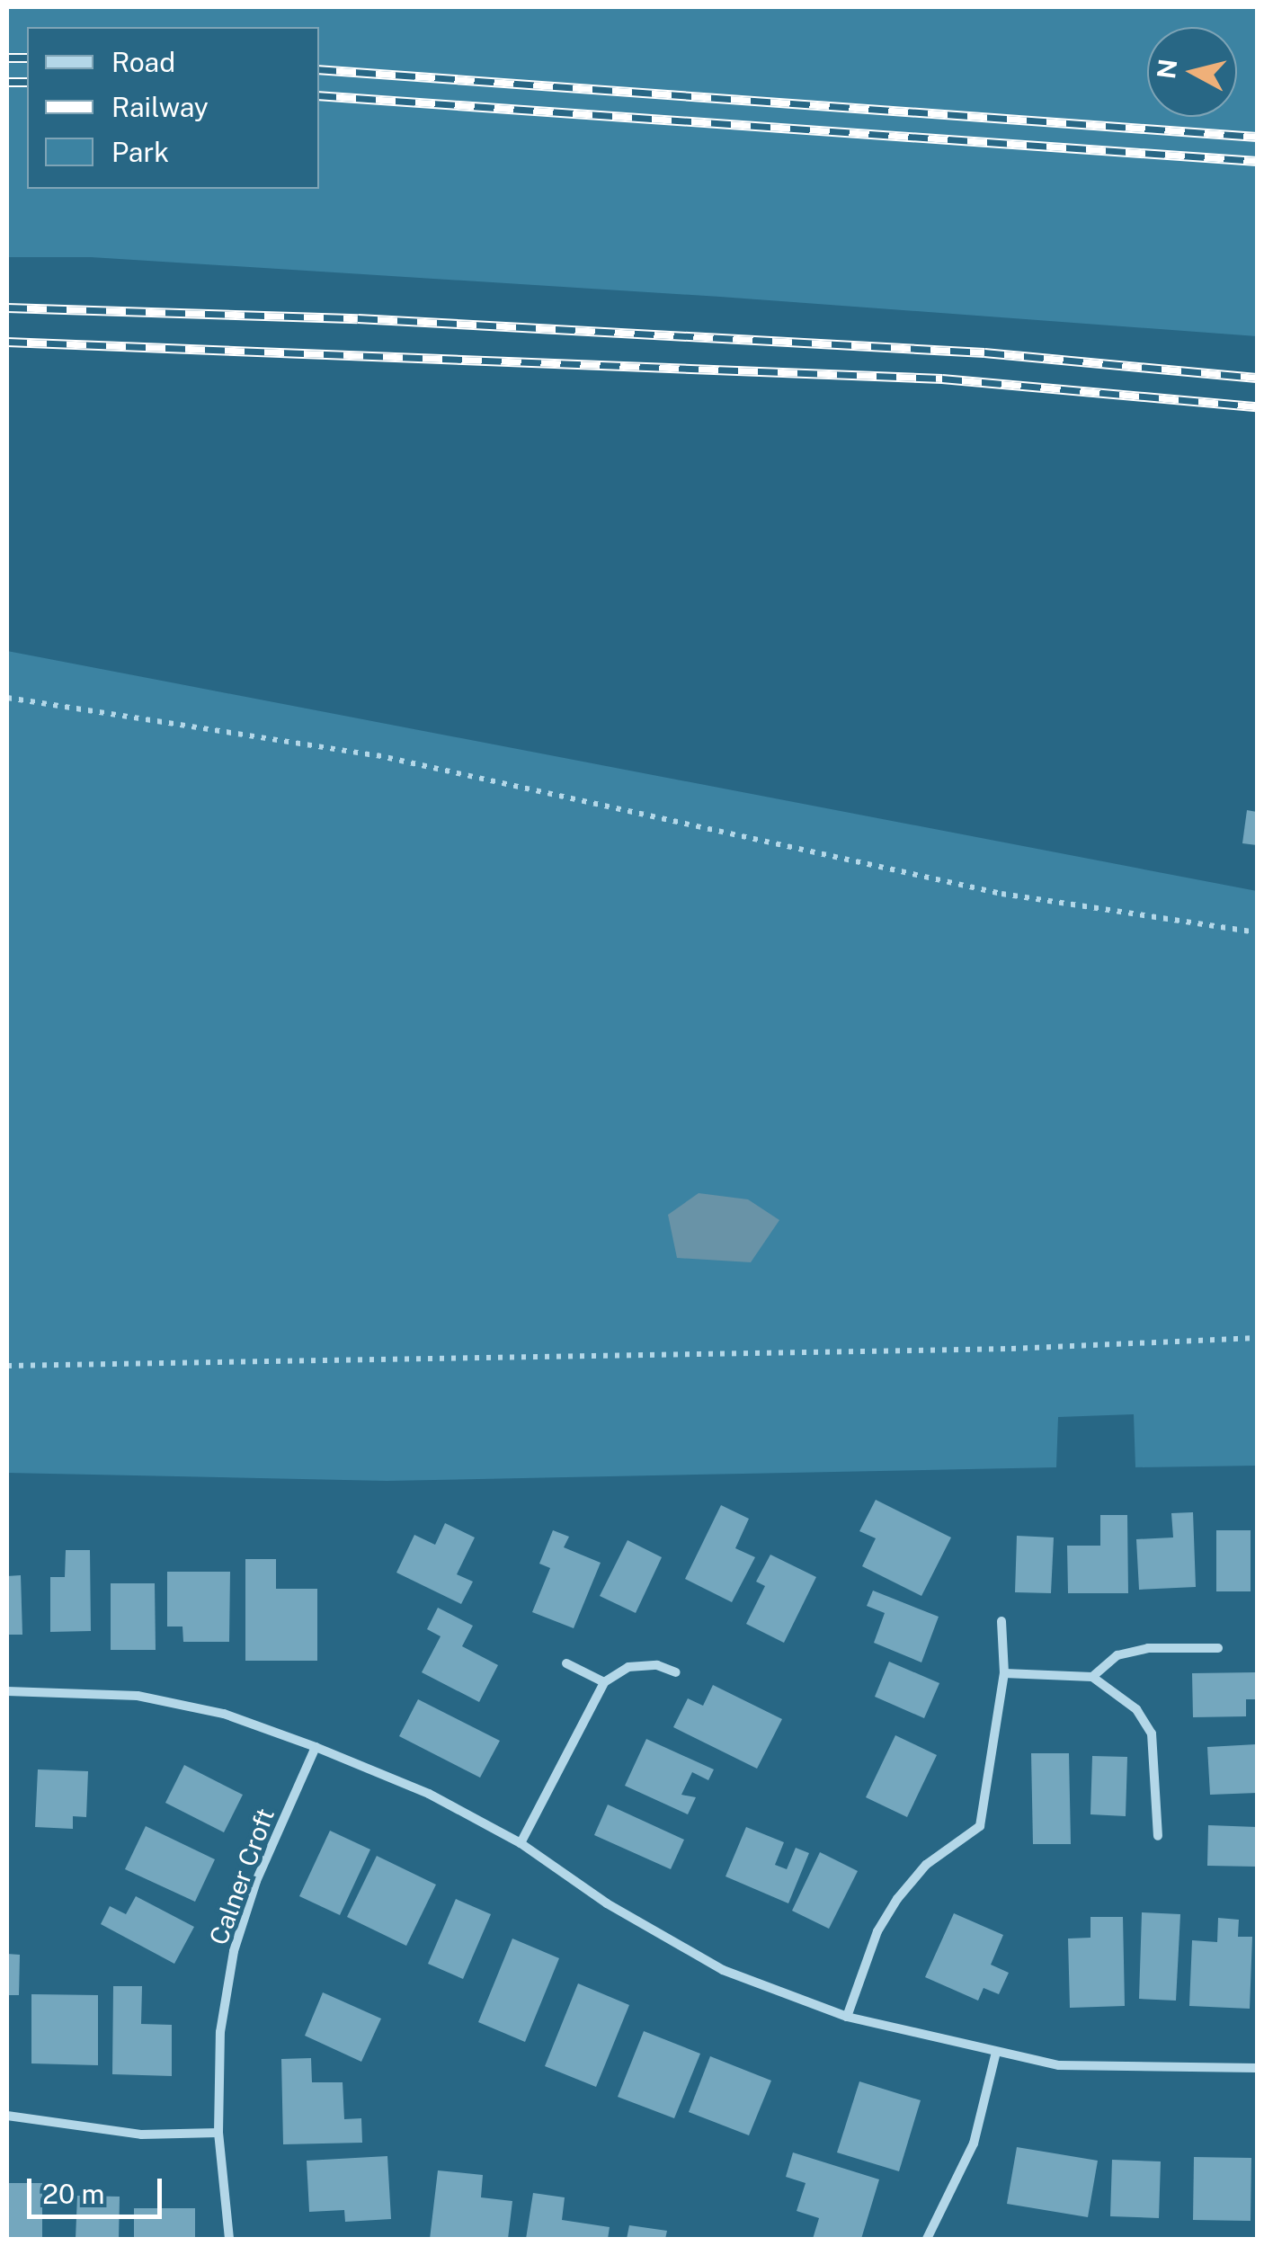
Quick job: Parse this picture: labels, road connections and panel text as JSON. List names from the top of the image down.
{
  "streets": {
    "street": ["Calner Croft"]
  },
  "legend": ["Road", "Railway", "Park"],
  "scale_bar": "20 m",
  "north": "left"
}
